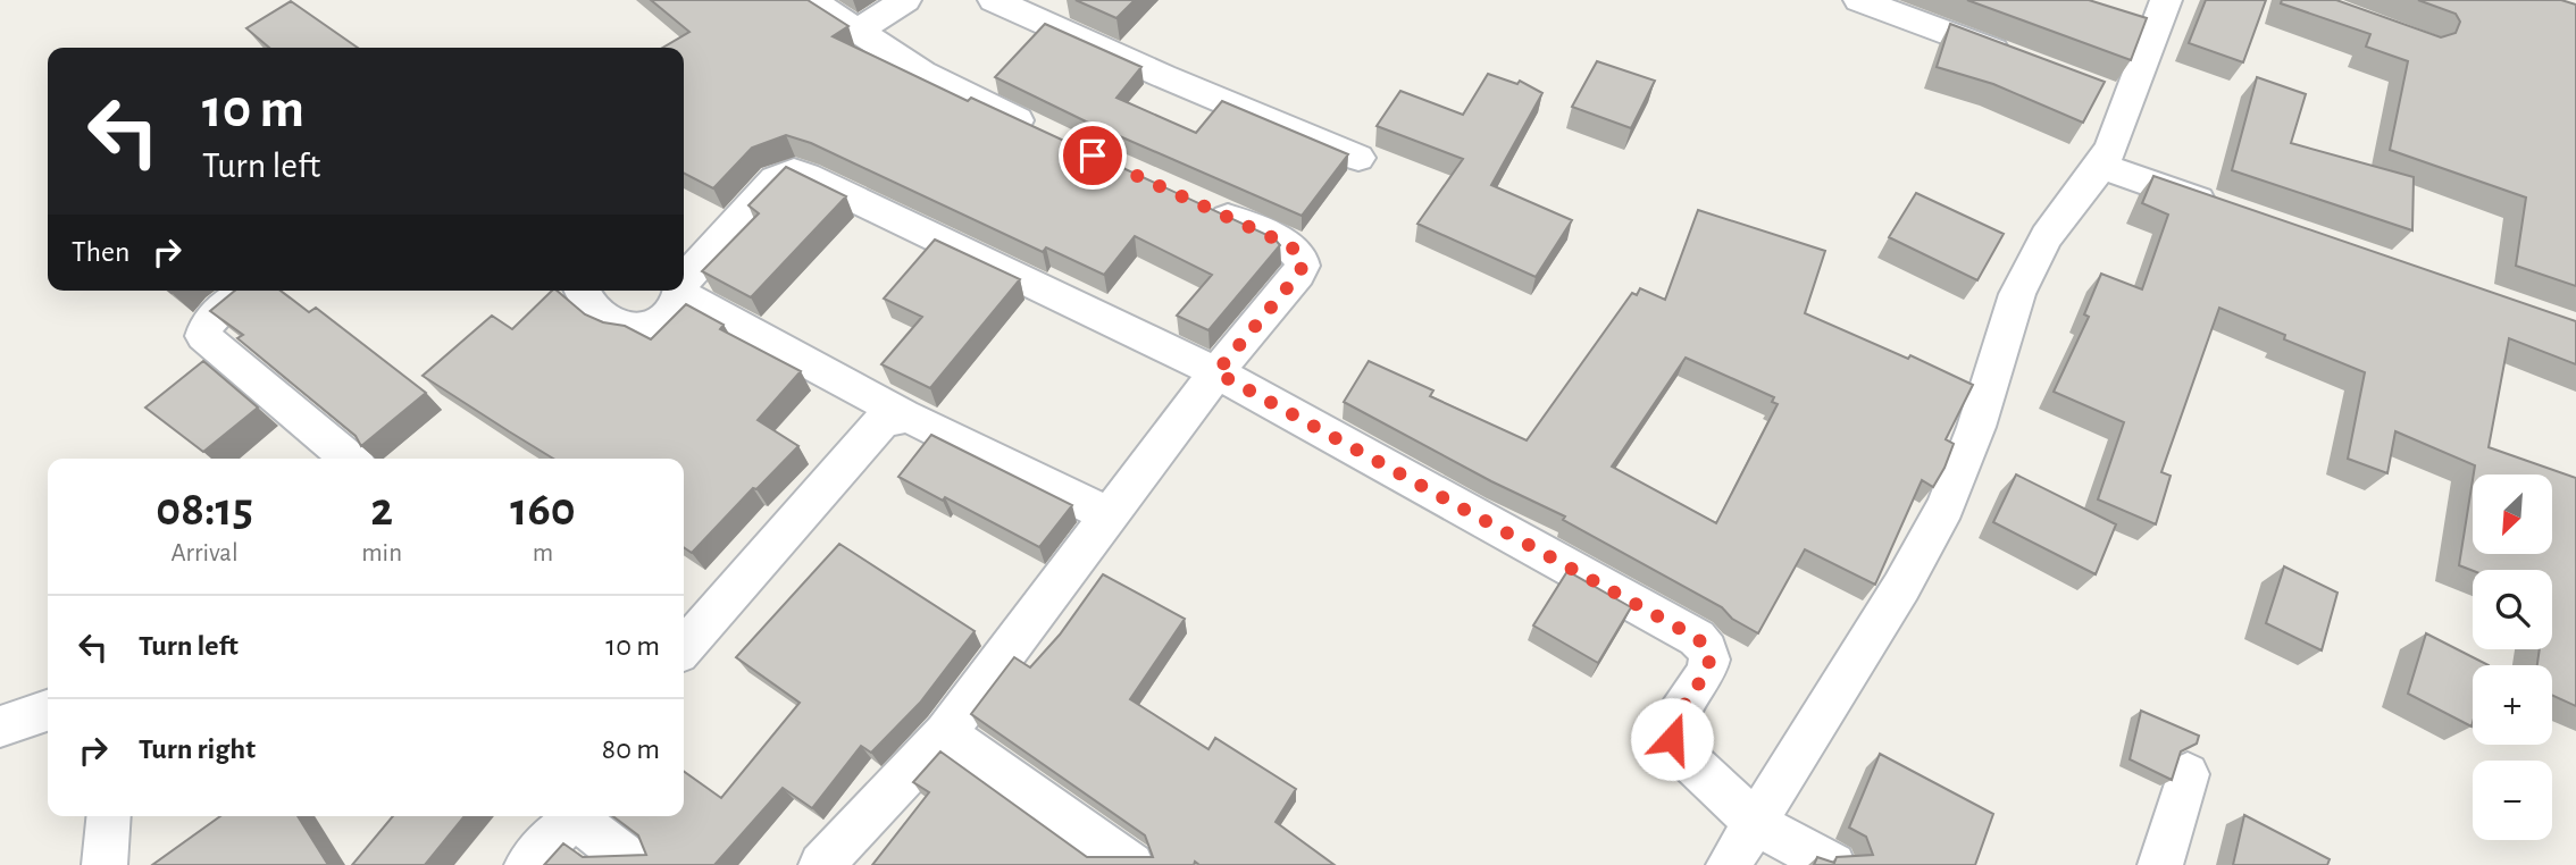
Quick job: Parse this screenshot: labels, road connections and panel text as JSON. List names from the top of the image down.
{
  "north": "bottom left",
  "page": {
    "turn": ["10 m", "Turn left"],
    "then": "Then",
    "eta": [
      "08:15",
      "Arrival",
      "2",
      "min",
      "160",
      "m"
    ],
    "map_buttons": ["+", "−"],
    "list": [
      {
        "name": "Turn left",
        "value": "10 m"
      },
      {
        "name": "Turn right",
        "value": "80 m"
      }
    ]
  }
}
